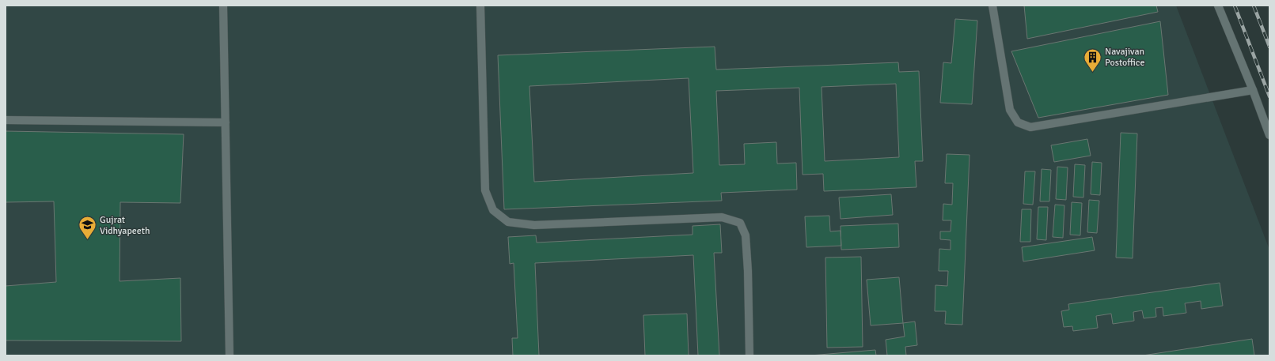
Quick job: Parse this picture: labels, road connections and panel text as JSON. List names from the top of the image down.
{
  "places": {
    "building": ["Navajivan Postoffice"],
    "school or university": ["Gujrat Vidhyapeeth"]
  }
}
